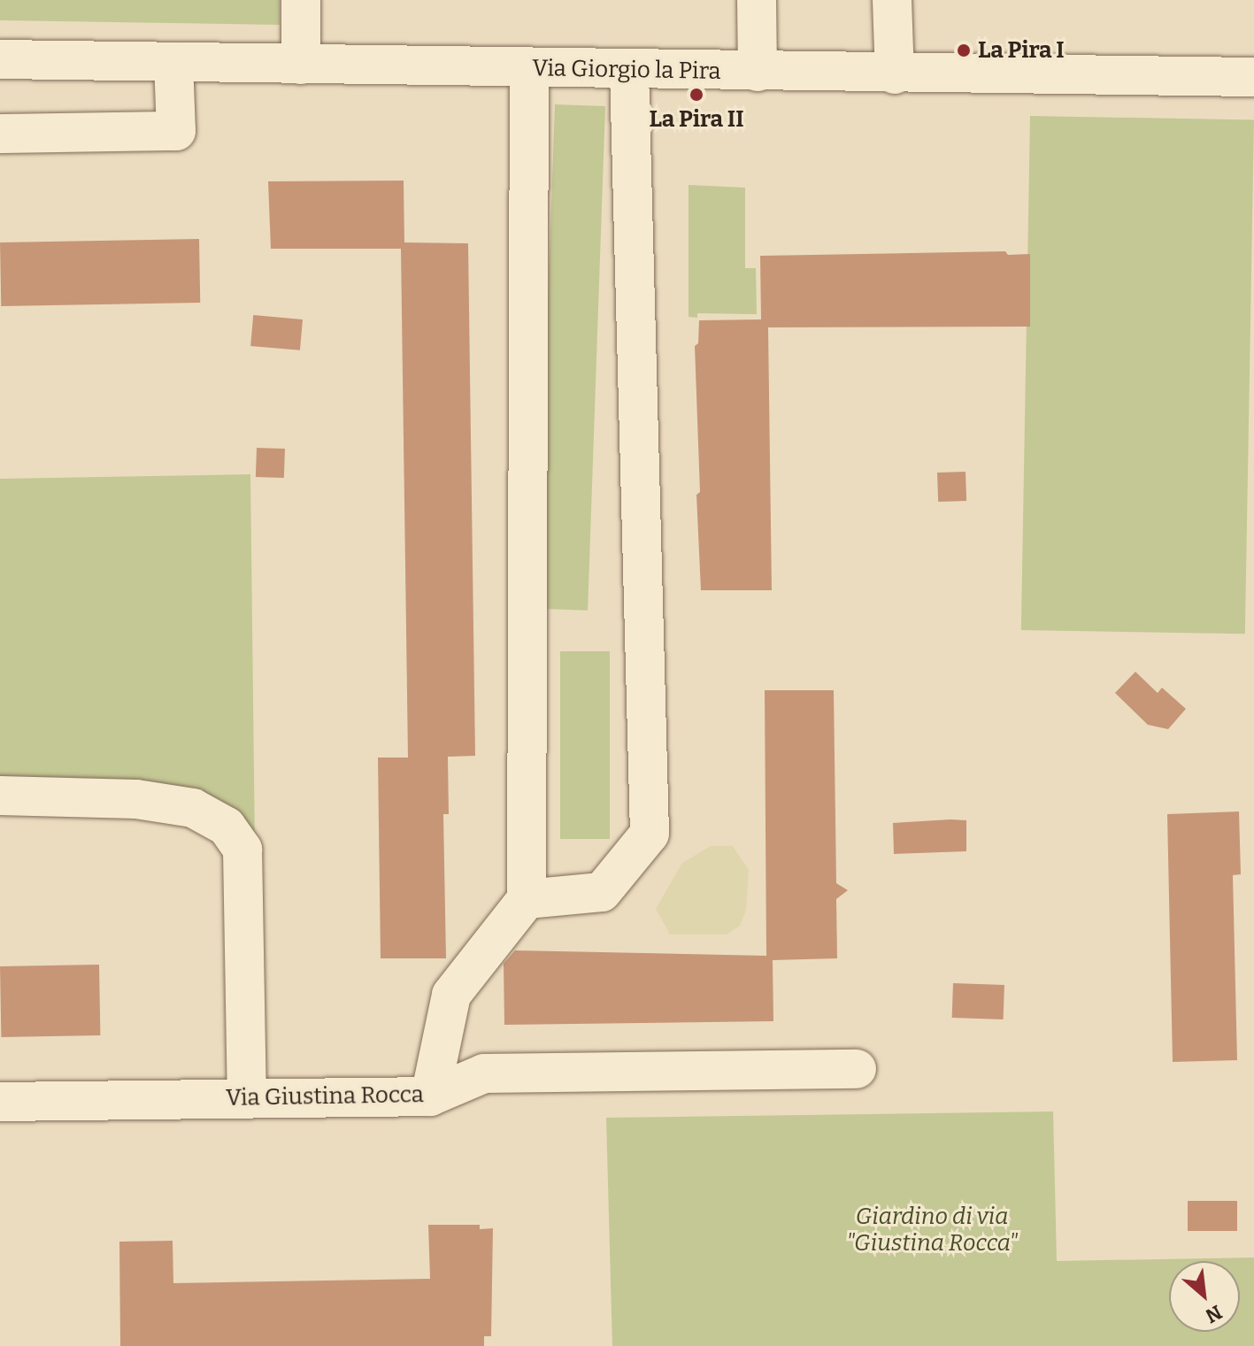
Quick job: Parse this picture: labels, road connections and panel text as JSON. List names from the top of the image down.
{
  "streets": {
    "street": ["Via Giorgio la Pira", "Via Giustina Rocca"]
  },
  "parks": ["Giardino di via \"Giustina Rocca\""],
  "places": ["La Pira I", "La Pira II"],
  "north": "bottom right"
}
